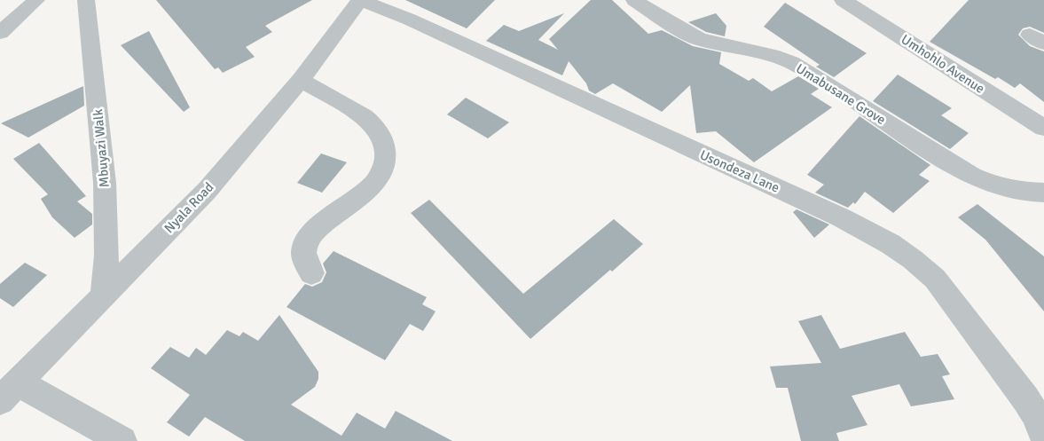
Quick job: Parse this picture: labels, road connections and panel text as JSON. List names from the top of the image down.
{
  "streets": {
    "street": [
      "Umhohlo Avenue",
      "Umabusane Grove",
      "Mbuyazi Walk",
      "Usondeza Lane",
      "Nyala Road"
    ]
  },
  "crossings": [
    ["Mbuyazi Walk", "Nyala Road"],
    ["Usondeza Lane", "Nyala Road"]
  ]
}
